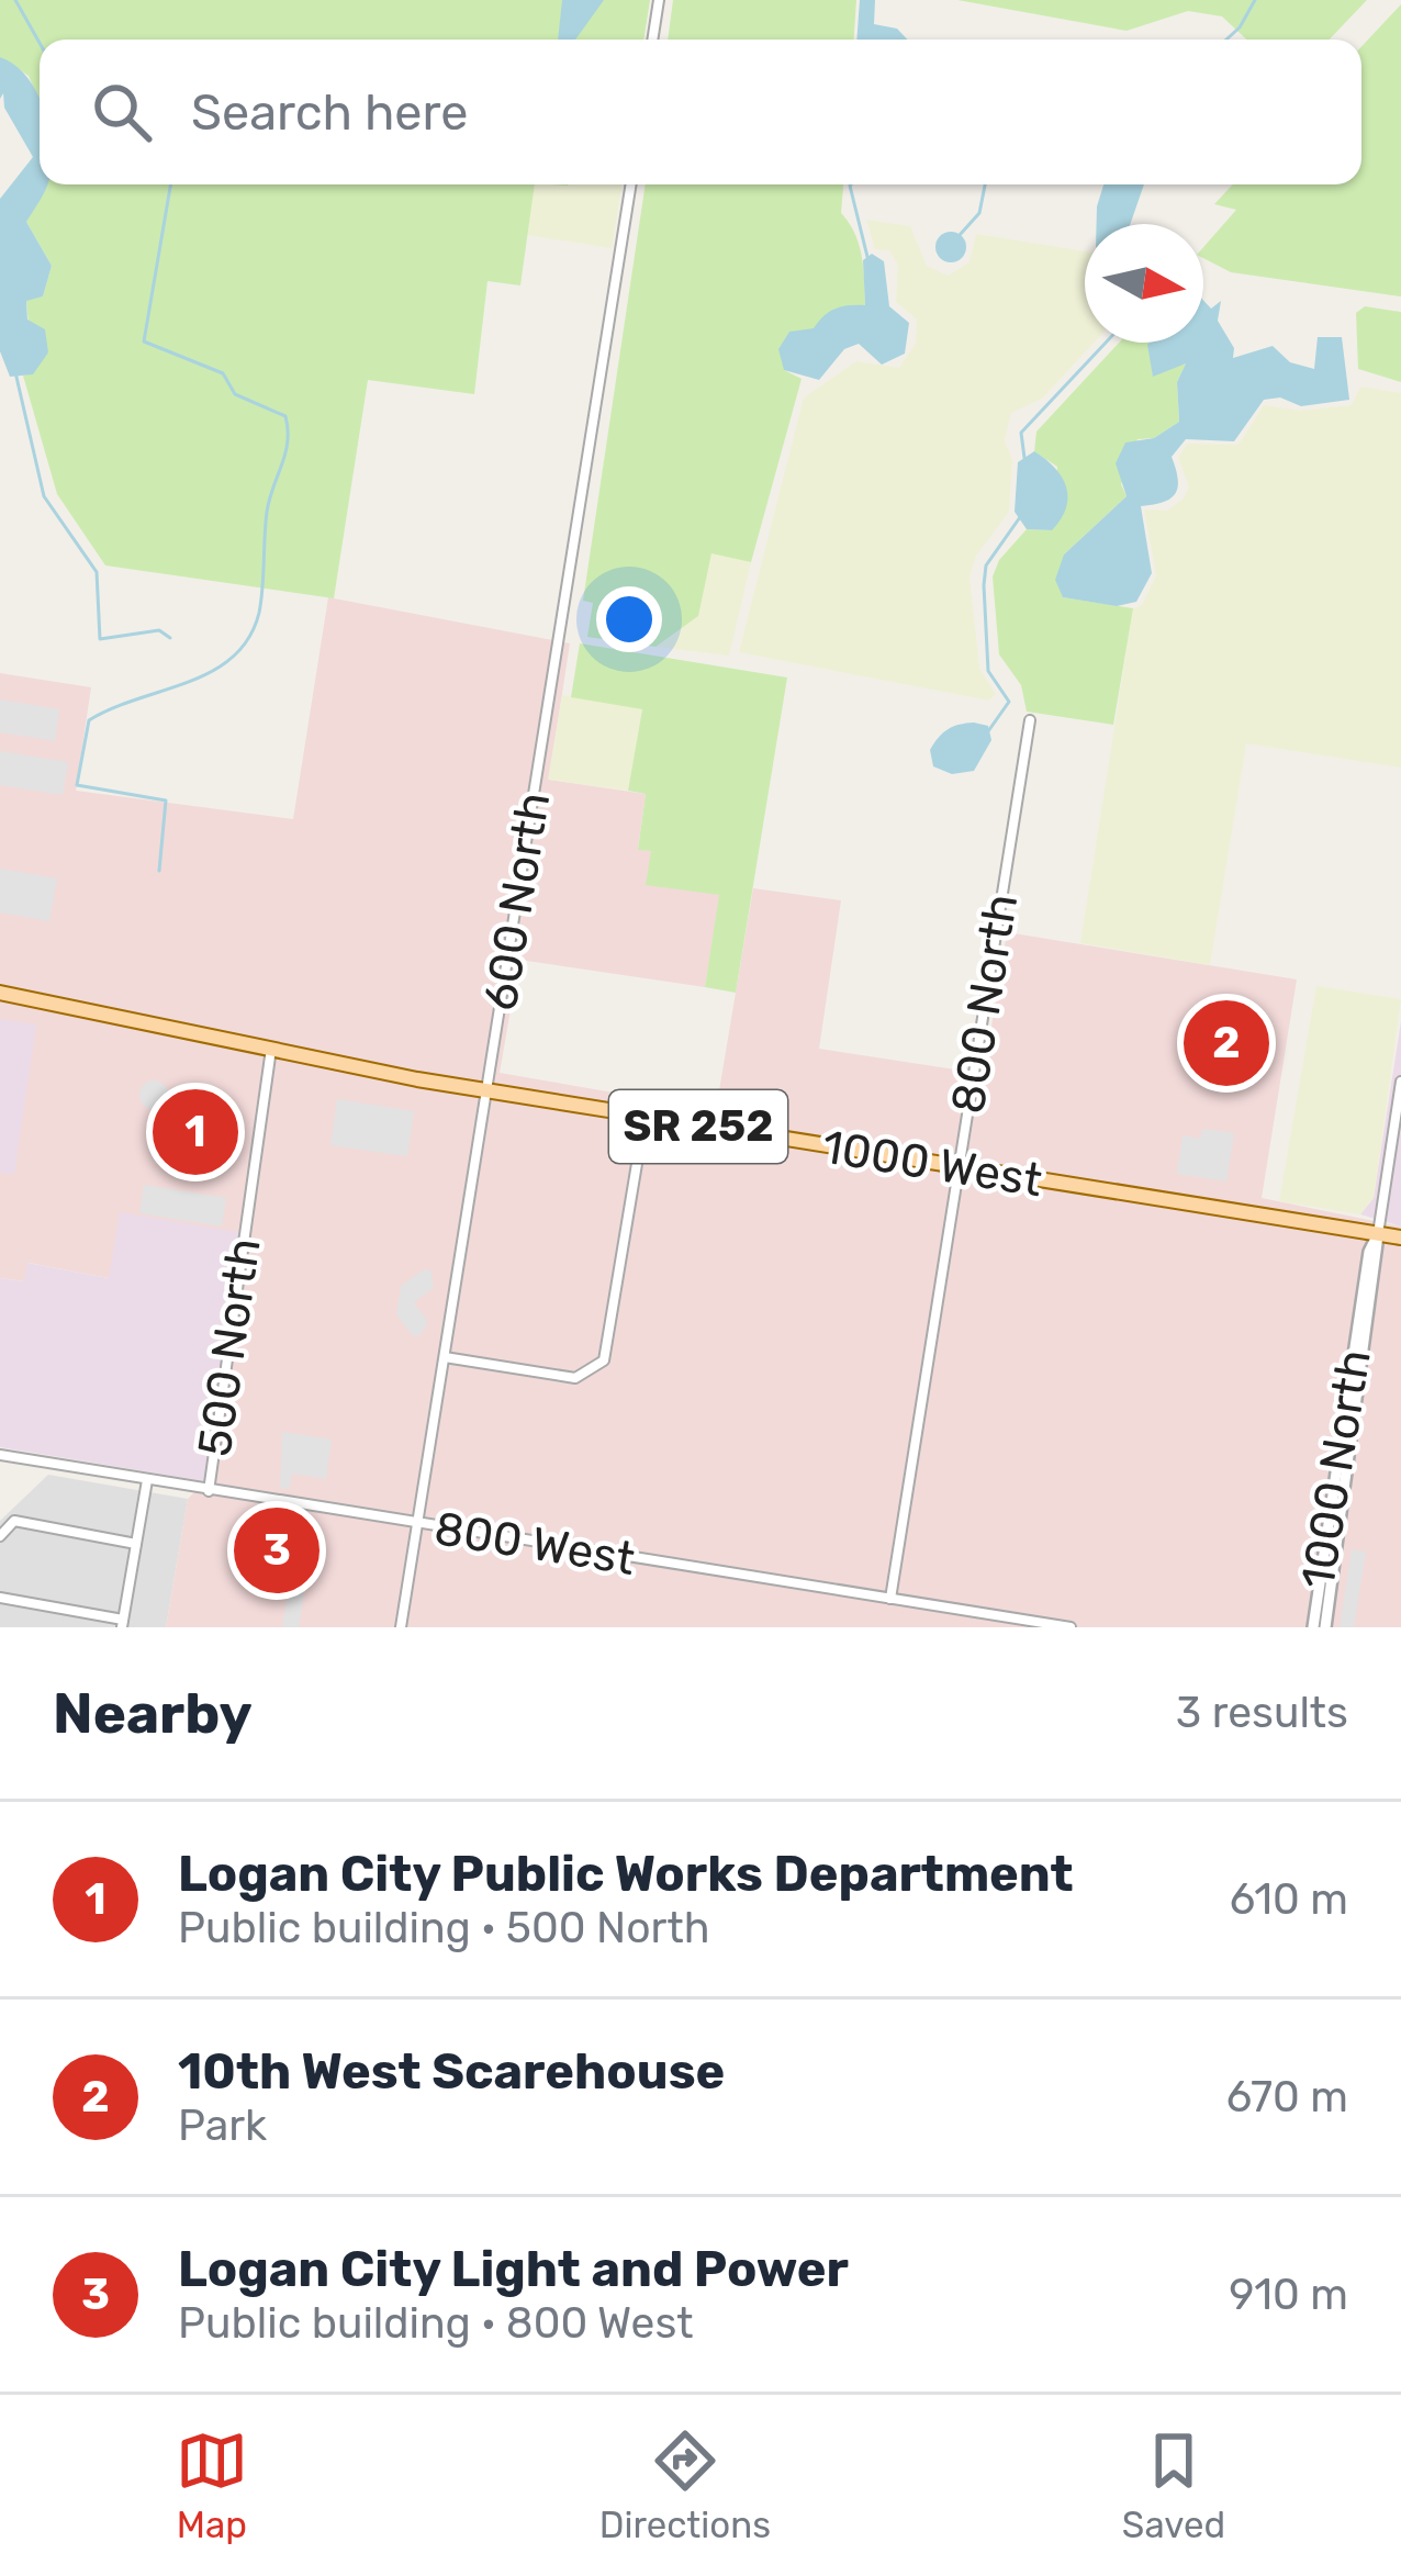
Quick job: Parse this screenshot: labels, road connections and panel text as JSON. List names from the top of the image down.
{
  "streets": {
    "main road": ["SR 252", "1000 West"],
    "street": [
      "600 North",
      "800 North",
      "500 North",
      "1000 North",
      "800 West"
    ]
  },
  "crossings": [
    ["600 North", "1000 West"],
    ["600 North", "800 West"],
    ["800 North", "1000 West"],
    ["800 North", "800 West"],
    ["1000 West", "500 North"],
    ["1000 West", "1000 North"],
    ["500 North", "800 West"]
  ],
  "north": "right",
  "page": {
    "search": "Search here",
    "pins": ["2", "1", "3"],
    "heading": ["Nearby", "3 results"],
    "list": [
      {
        "mark": "1",
        "name": "Logan City Public Works Department",
        "note": "Public building · 500 North",
        "value": "610 m"
      },
      {
        "mark": "2",
        "name": "10th West Scarehouse",
        "note": "Park",
        "value": "670 m"
      },
      {
        "mark": "3",
        "name": "Logan City Light and Power",
        "note": "Public building · 800 West",
        "value": "910 m"
      }
    ],
    "nav": ["Map", "Directions", "Saved"]
  }
}
